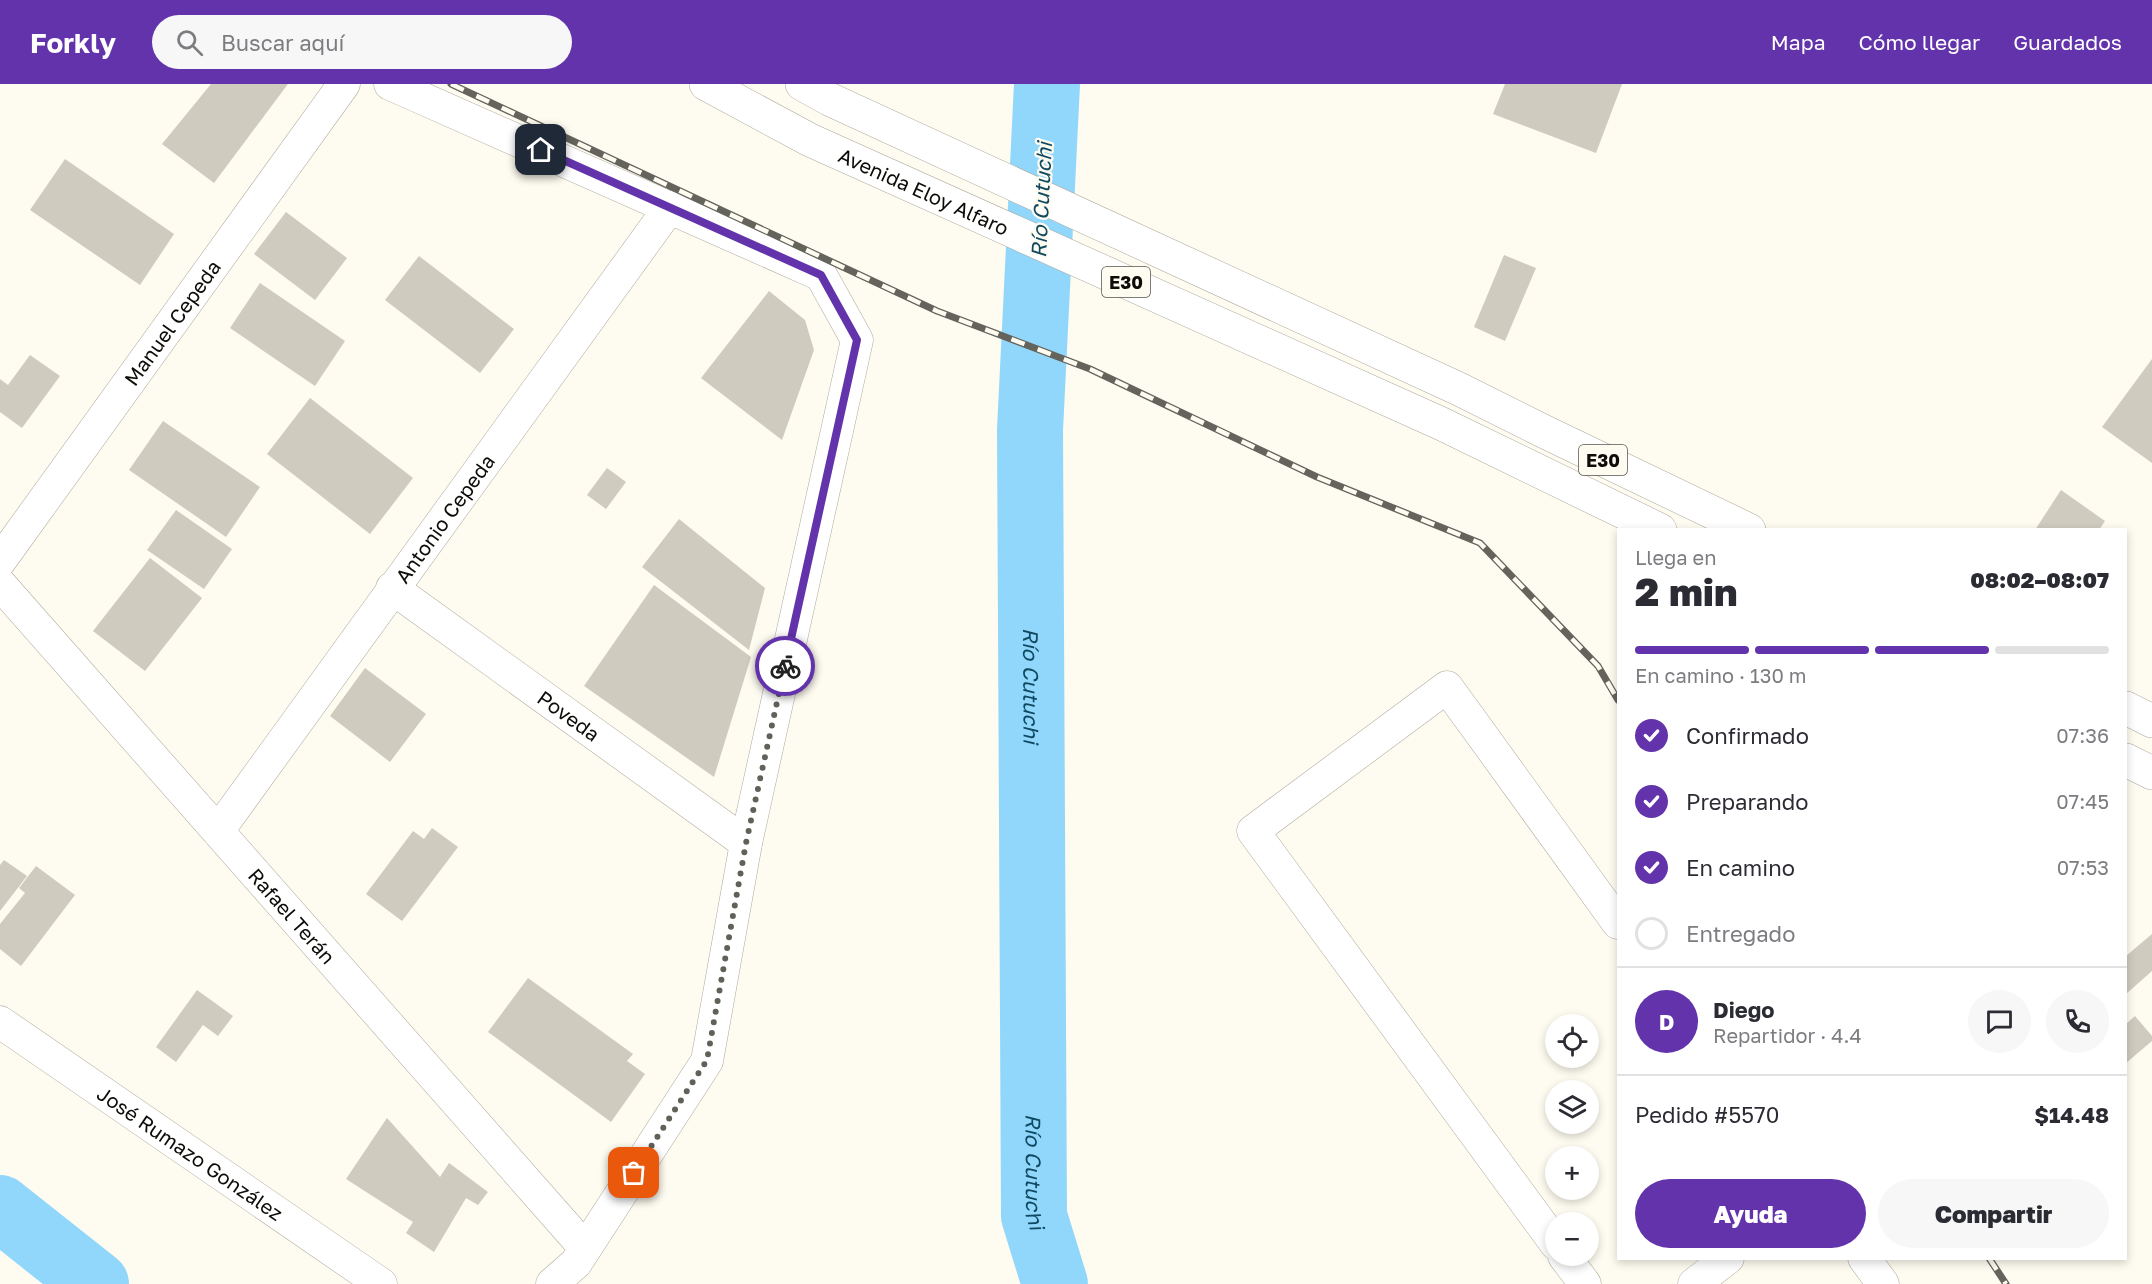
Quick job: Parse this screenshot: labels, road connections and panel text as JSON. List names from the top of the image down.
{
  "streets": {
    "main road": ["Avenida Eloy Alfaro", "E30"],
    "street": [
      "Manuel Cepeda",
      "Antonio Cepeda",
      "Poveda",
      "Rafael Terán",
      "José Rumazo González"
    ]
  },
  "crossings": [
    ["Antonio Cepeda", "Poveda"],
    ["Antonio Cepeda", "Rafael Terán"]
  ],
  "water": ["Río Cutuchi"],
  "page": {
    "header": "Forkly",
    "search": "Buscar aquí",
    "nav": ["Mapa", "Cómo llegar", "Guardados"],
    "heading": ["2 min", "Llega en", "08:02–08:07"],
    "panel": [
      "Diego",
      "Repartidor · 4.4",
      "Pedido #5570",
      "$14.48"
    ],
    "bar": "En camino · 130 m",
    "list": [
      ["Confirmado", "07:36"],
      ["Preparando", "07:45"],
      ["En camino", "07:53"],
      "Entregado"
    ],
    "round": "D",
    "map_buttons": ["+", "−"],
    "buttons": ["Ayuda", "Compartir"]
  }
}
